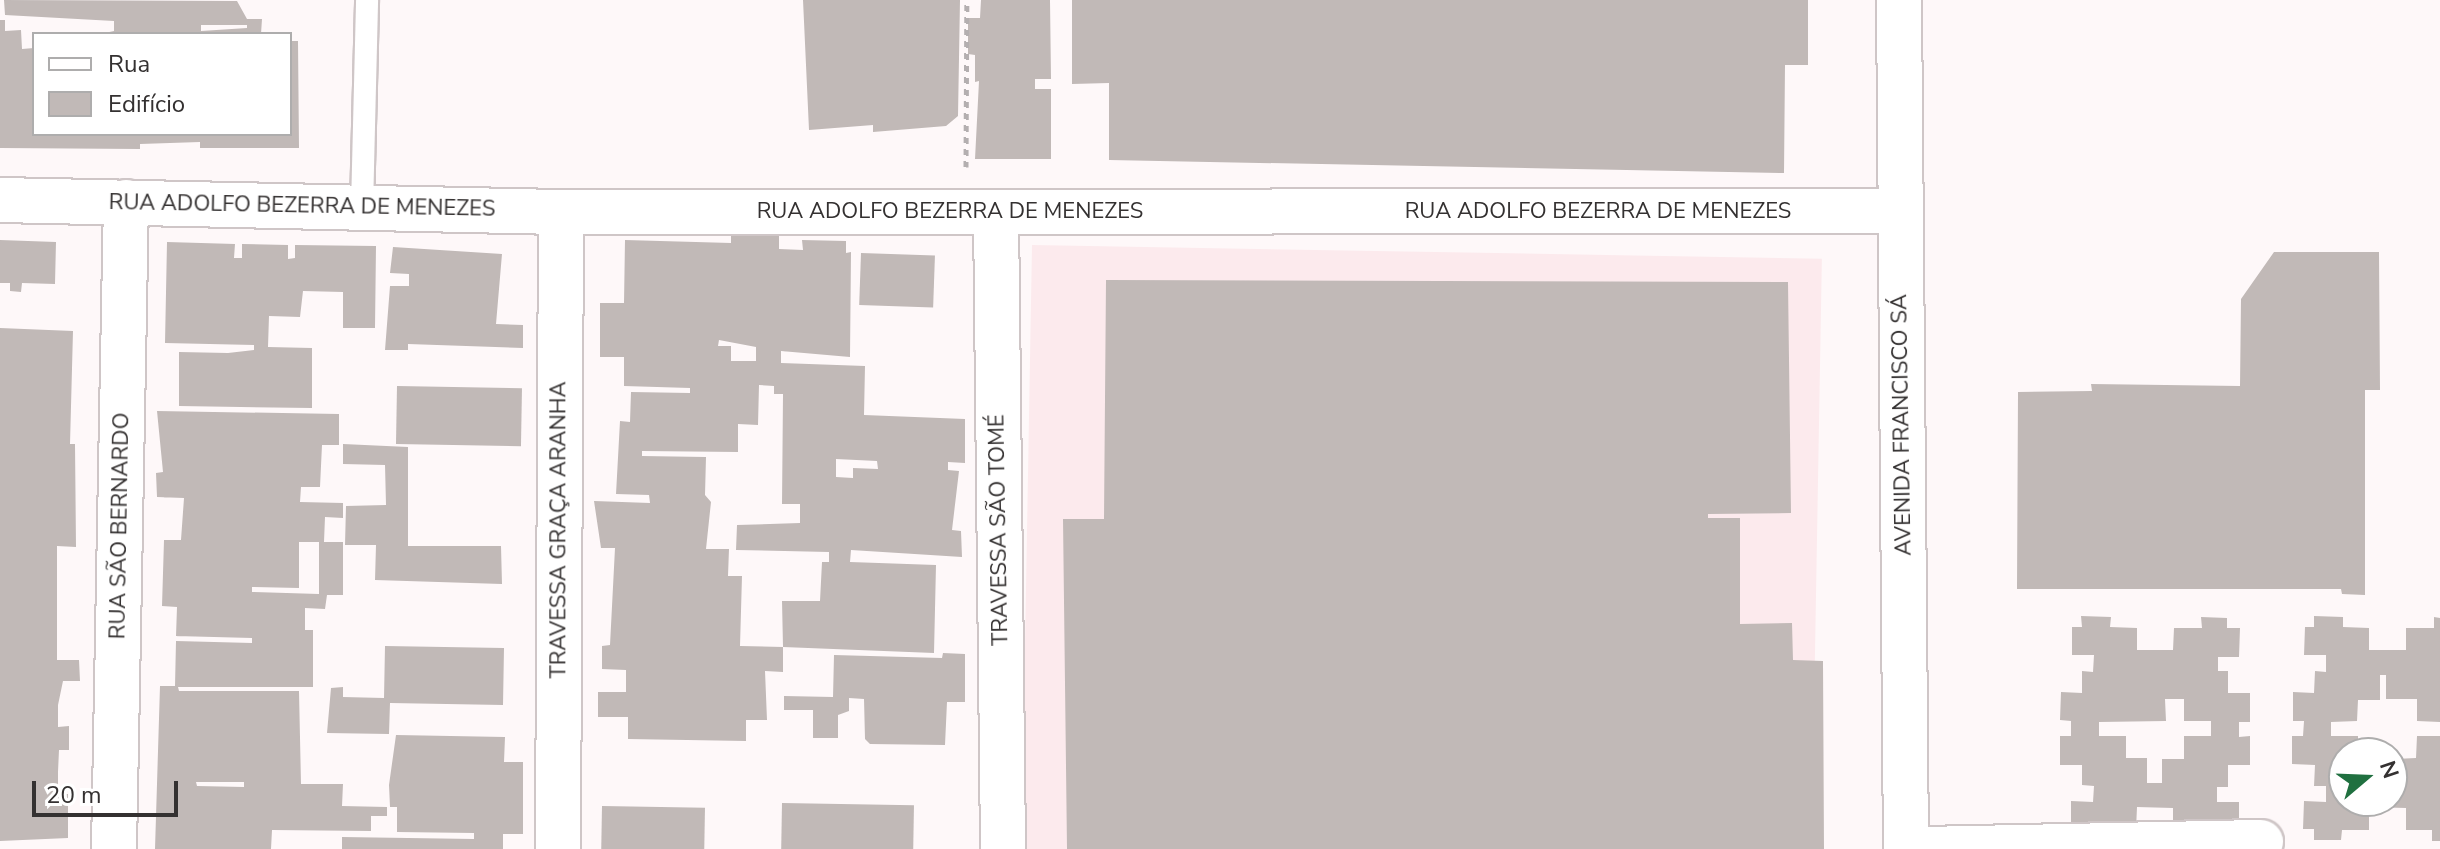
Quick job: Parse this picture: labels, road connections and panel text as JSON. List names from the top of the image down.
{
  "streets": {
    "street": [
      "RUA ADOLFO BEZERRA DE MENEZES",
      "AVENIDA FRANCISCO SÁ",
      "RUA SÃO BERNARDO",
      "TRAVESSA GRAÇA ARANHA",
      "TRAVESSA SÃO TOMÉ"
    ]
  },
  "crossings": [
    ["RUA ADOLFO BEZERRA DE MENEZES", "AVENIDA FRANCISCO SÁ"],
    ["RUA ADOLFO BEZERRA DE MENEZES", "RUA SÃO BERNARDO"],
    ["RUA ADOLFO BEZERRA DE MENEZES", "TRAVESSA GRAÇA ARANHA"],
    ["RUA ADOLFO BEZERRA DE MENEZES", "TRAVESSA SÃO TOMÉ"]
  ],
  "legend": ["Rua", "Edifício"],
  "scale_bar": "20 m",
  "north": "right"
}
